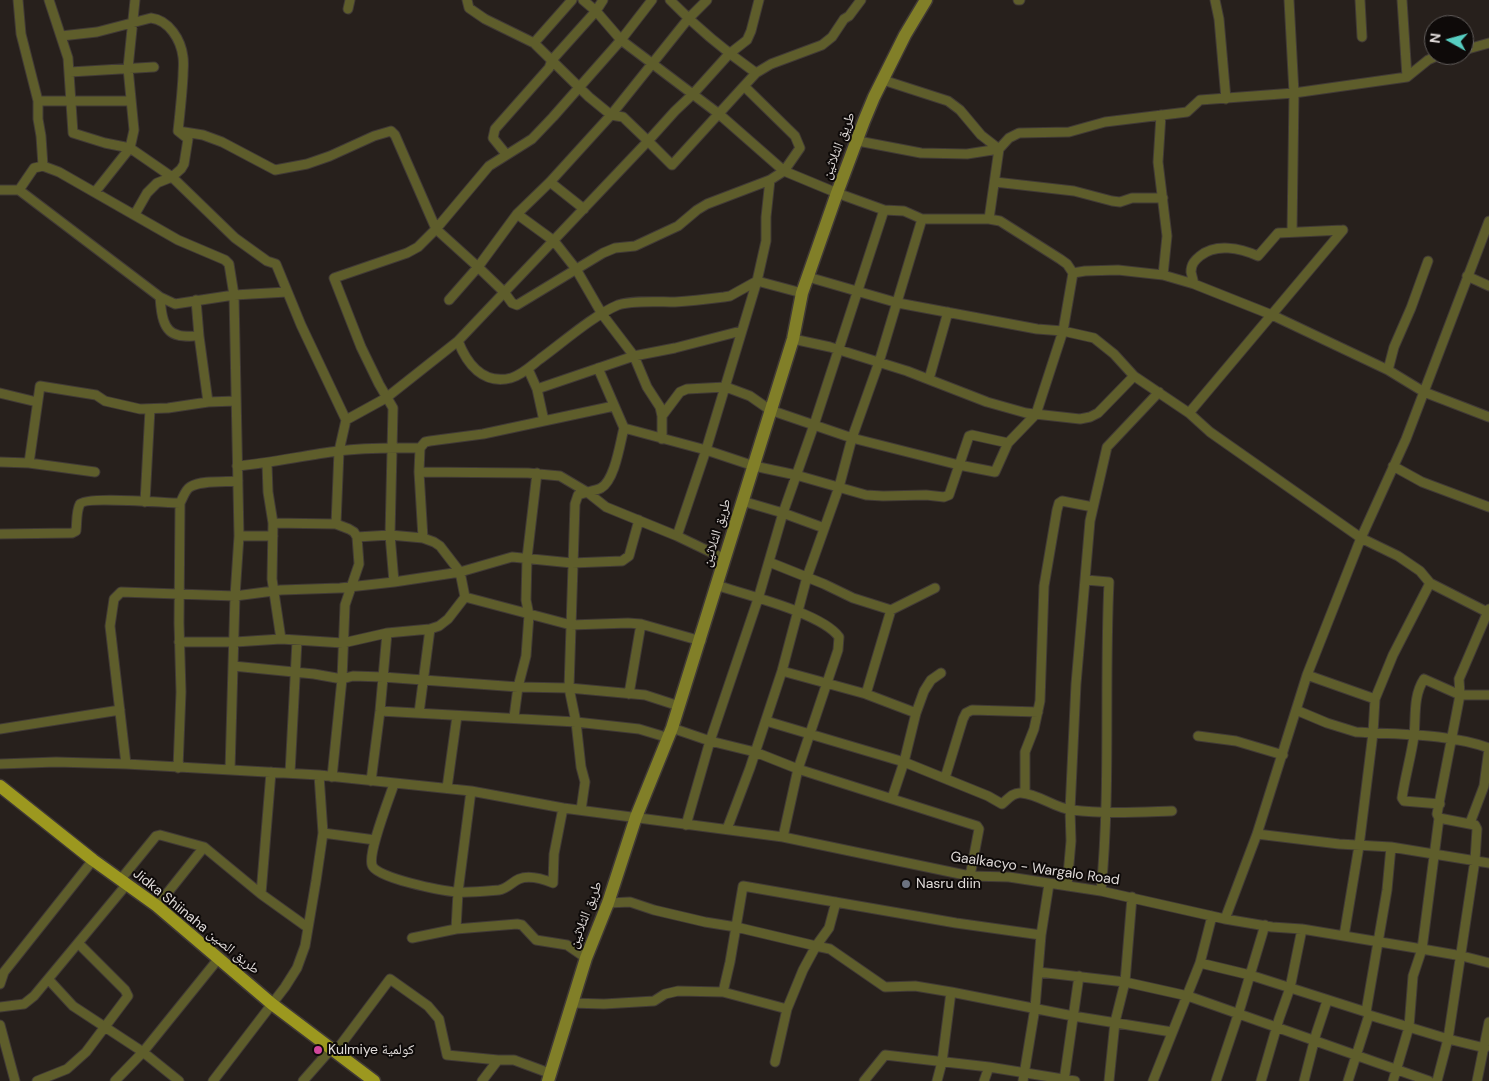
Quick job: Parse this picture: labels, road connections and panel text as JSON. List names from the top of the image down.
{
  "streets": {
    "main road": ["طريق الثلاثين", "Jidka Shiinaha طريق الصين"],
    "street": ["Gaalkacyo - Wargalo Road"]
  },
  "crossings": [
    ["طريق الثلاثين", "Gaalkacyo - Wargalo Road"]
  ],
  "places": ["Nasru diin", "Kulmiye كولمية"],
  "north": "left"
}
